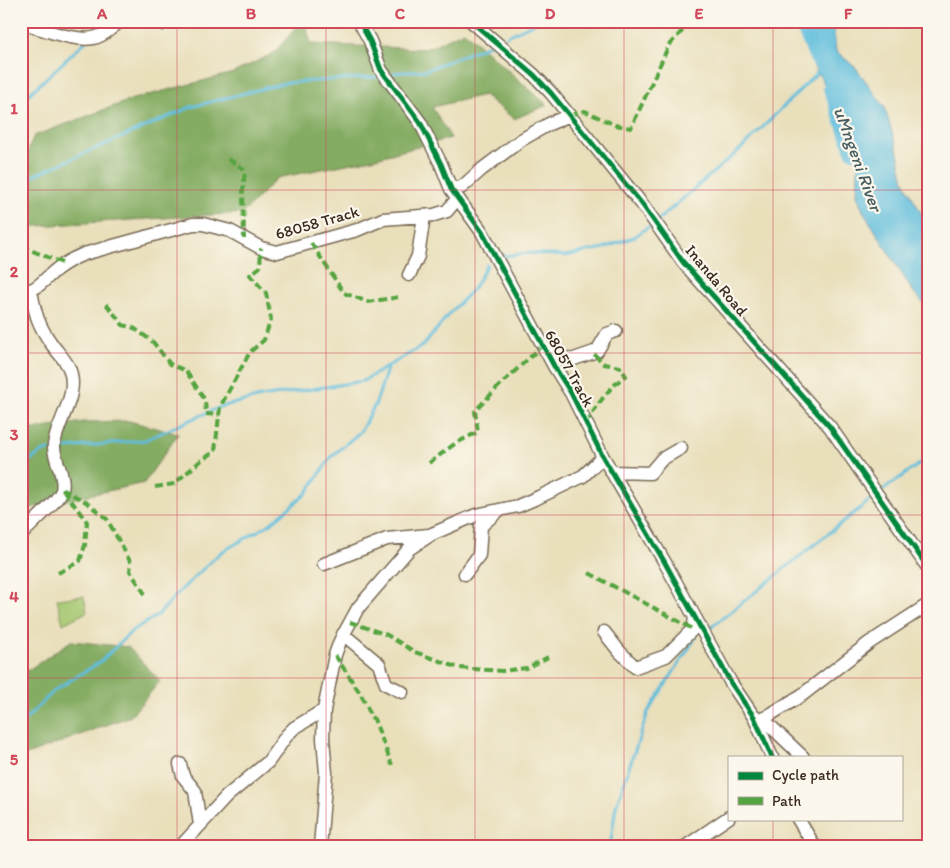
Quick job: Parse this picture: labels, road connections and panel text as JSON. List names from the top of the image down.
{
  "streets": {
    "street": ["68058 Track", "Inanda Road", "68057 Track"]
  },
  "crossings": [
    ["68058 Track", "Inanda Road"],
    ["68058 Track", "68057 Track"]
  ],
  "water": ["uMngeni River"],
  "legend": ["Cycle path", "Path"],
  "grid": {
    "columns": [
      "A",
      "B",
      "C",
      "D",
      "E",
      "F"
    ],
    "rows": [
      "1",
      "2",
      "3",
      "4",
      "5"
    ]
  }
}
